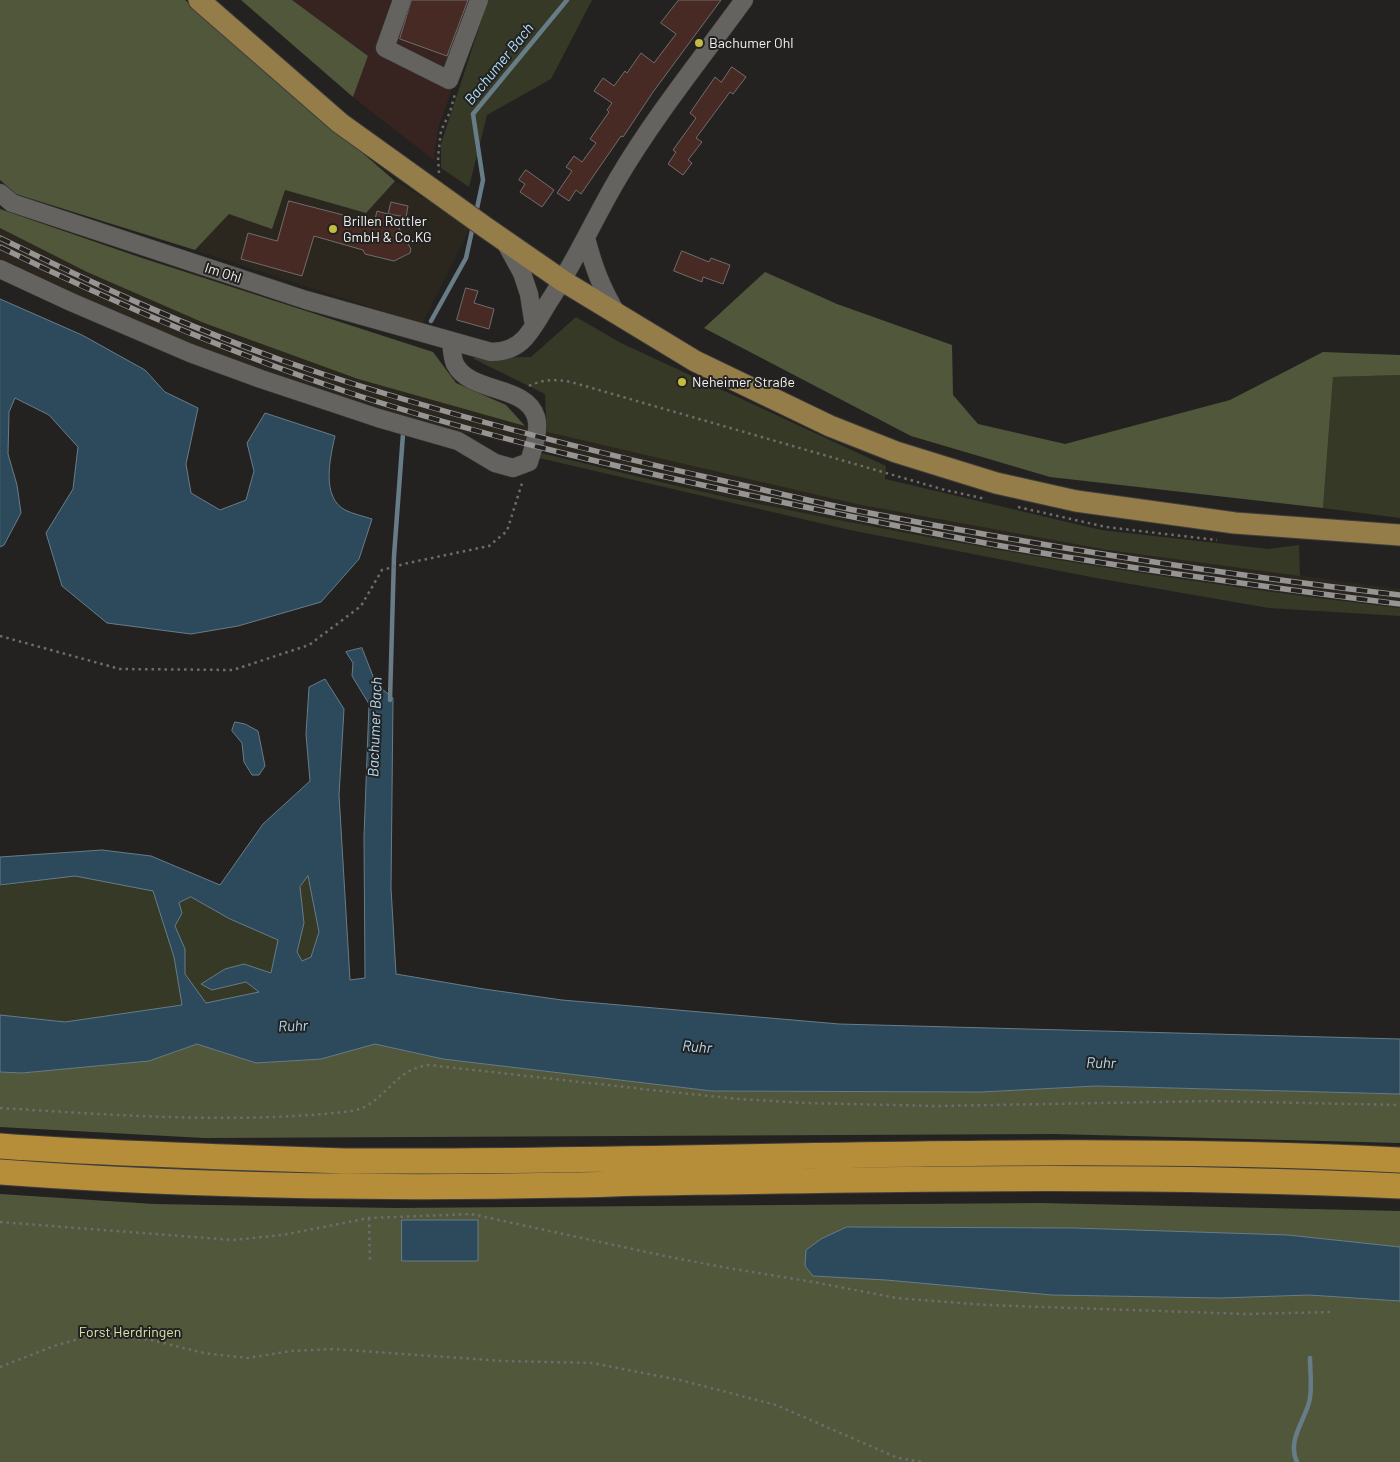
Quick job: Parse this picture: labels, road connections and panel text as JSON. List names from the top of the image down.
{
  "streets": {
    "street": ["Im Ohl"]
  },
  "water": ["Bachumer Bach", "Ruhr"],
  "parks": ["Forst Herdringen"],
  "places": ["Bachumer Ohl", "Brillen Rottler GmbH & Co.KG", "Neheimer Straße"]
}
